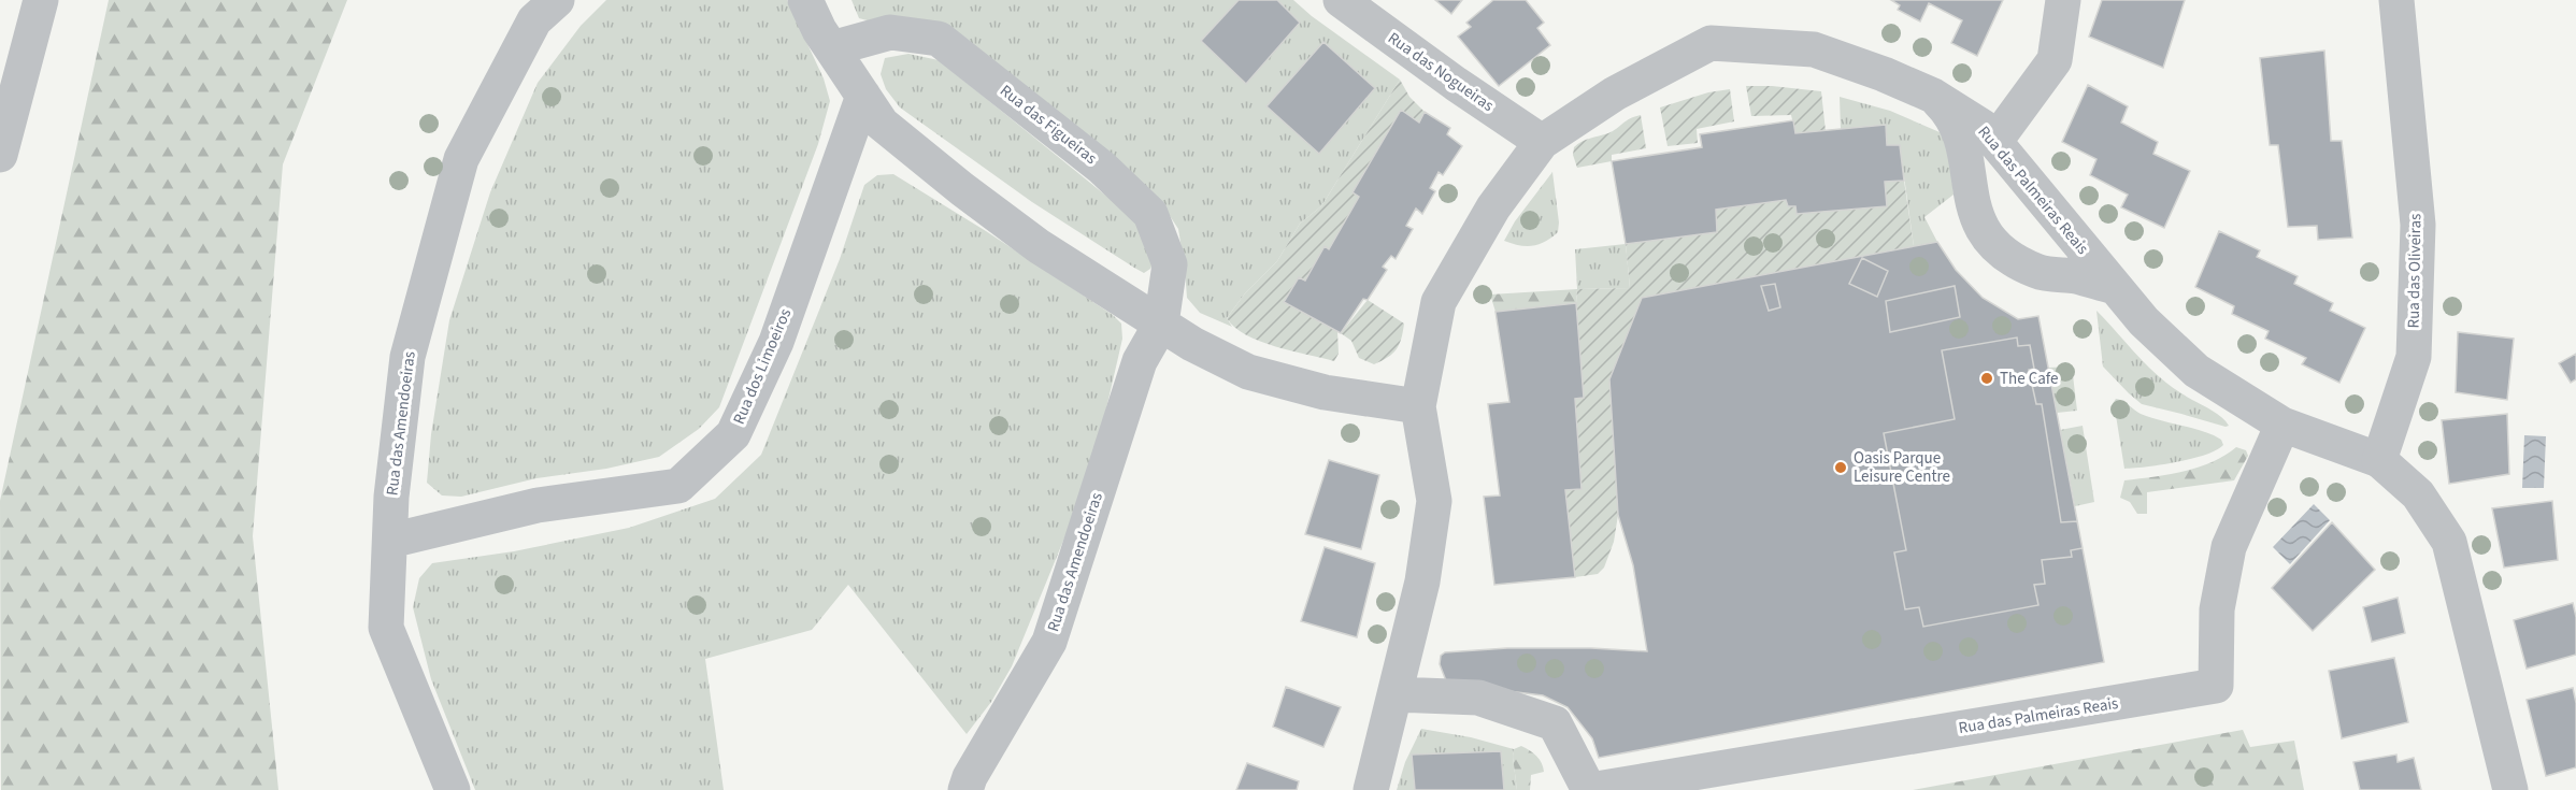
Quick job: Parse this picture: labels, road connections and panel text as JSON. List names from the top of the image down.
{
  "streets": {
    "street": [
      "Rua das Nogueiras",
      "Rua das Figueiras",
      "Rua das Palmeiras Reais",
      "Rua das Oliveiras",
      "Rua dos Limoeiros",
      "Rua das Amendoeiras"
    ]
  },
  "crossings": [
    ["Rua das Nogueiras", "Rua das Palmeiras Reais"],
    ["Rua das Figueiras", "Rua das Amendoeiras"],
    ["Rua das Palmeiras Reais", "Rua das Oliveiras"],
    ["Rua dos Limoeiros", "Rua das Amendoeiras"]
  ],
  "places": ["The Cafe", "Oasis Parque Leisure Centre"]
}
